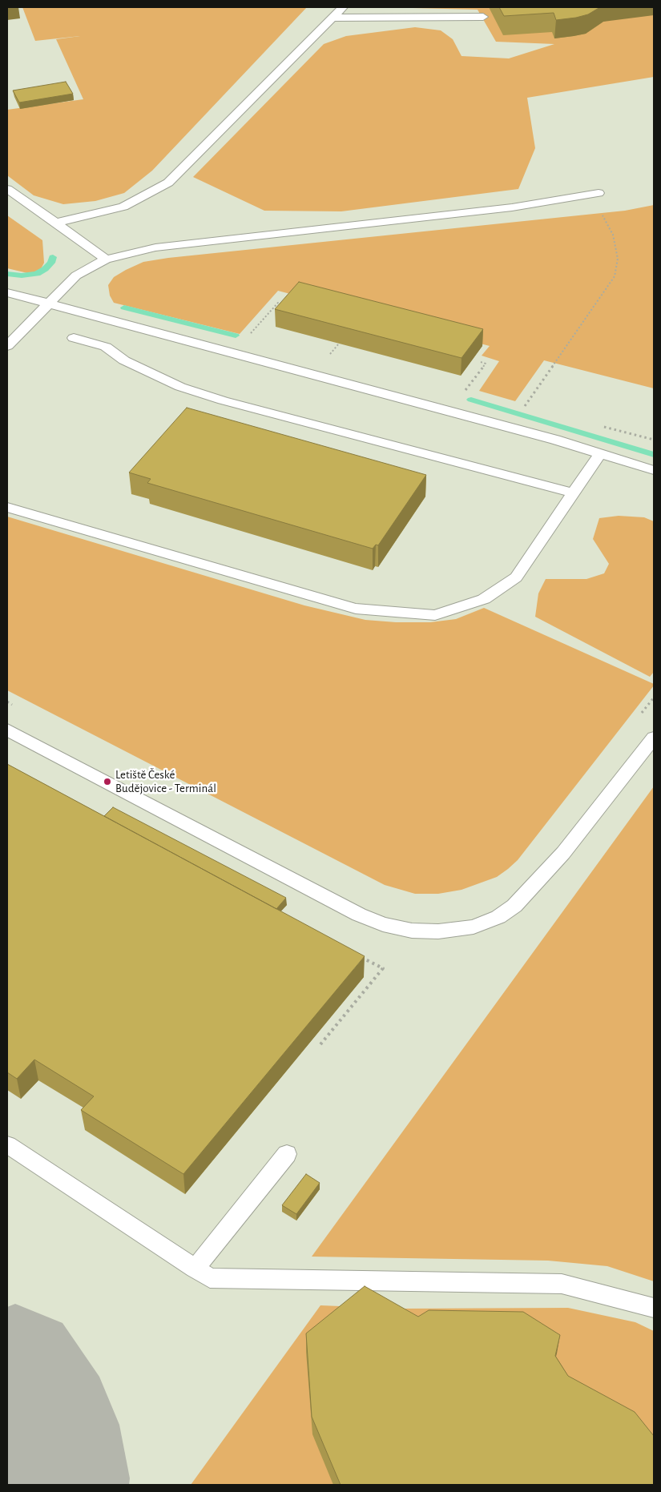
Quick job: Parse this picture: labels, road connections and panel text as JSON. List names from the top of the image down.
{
  "places": ["Letiště České Budějovice - Terminál"]
}
